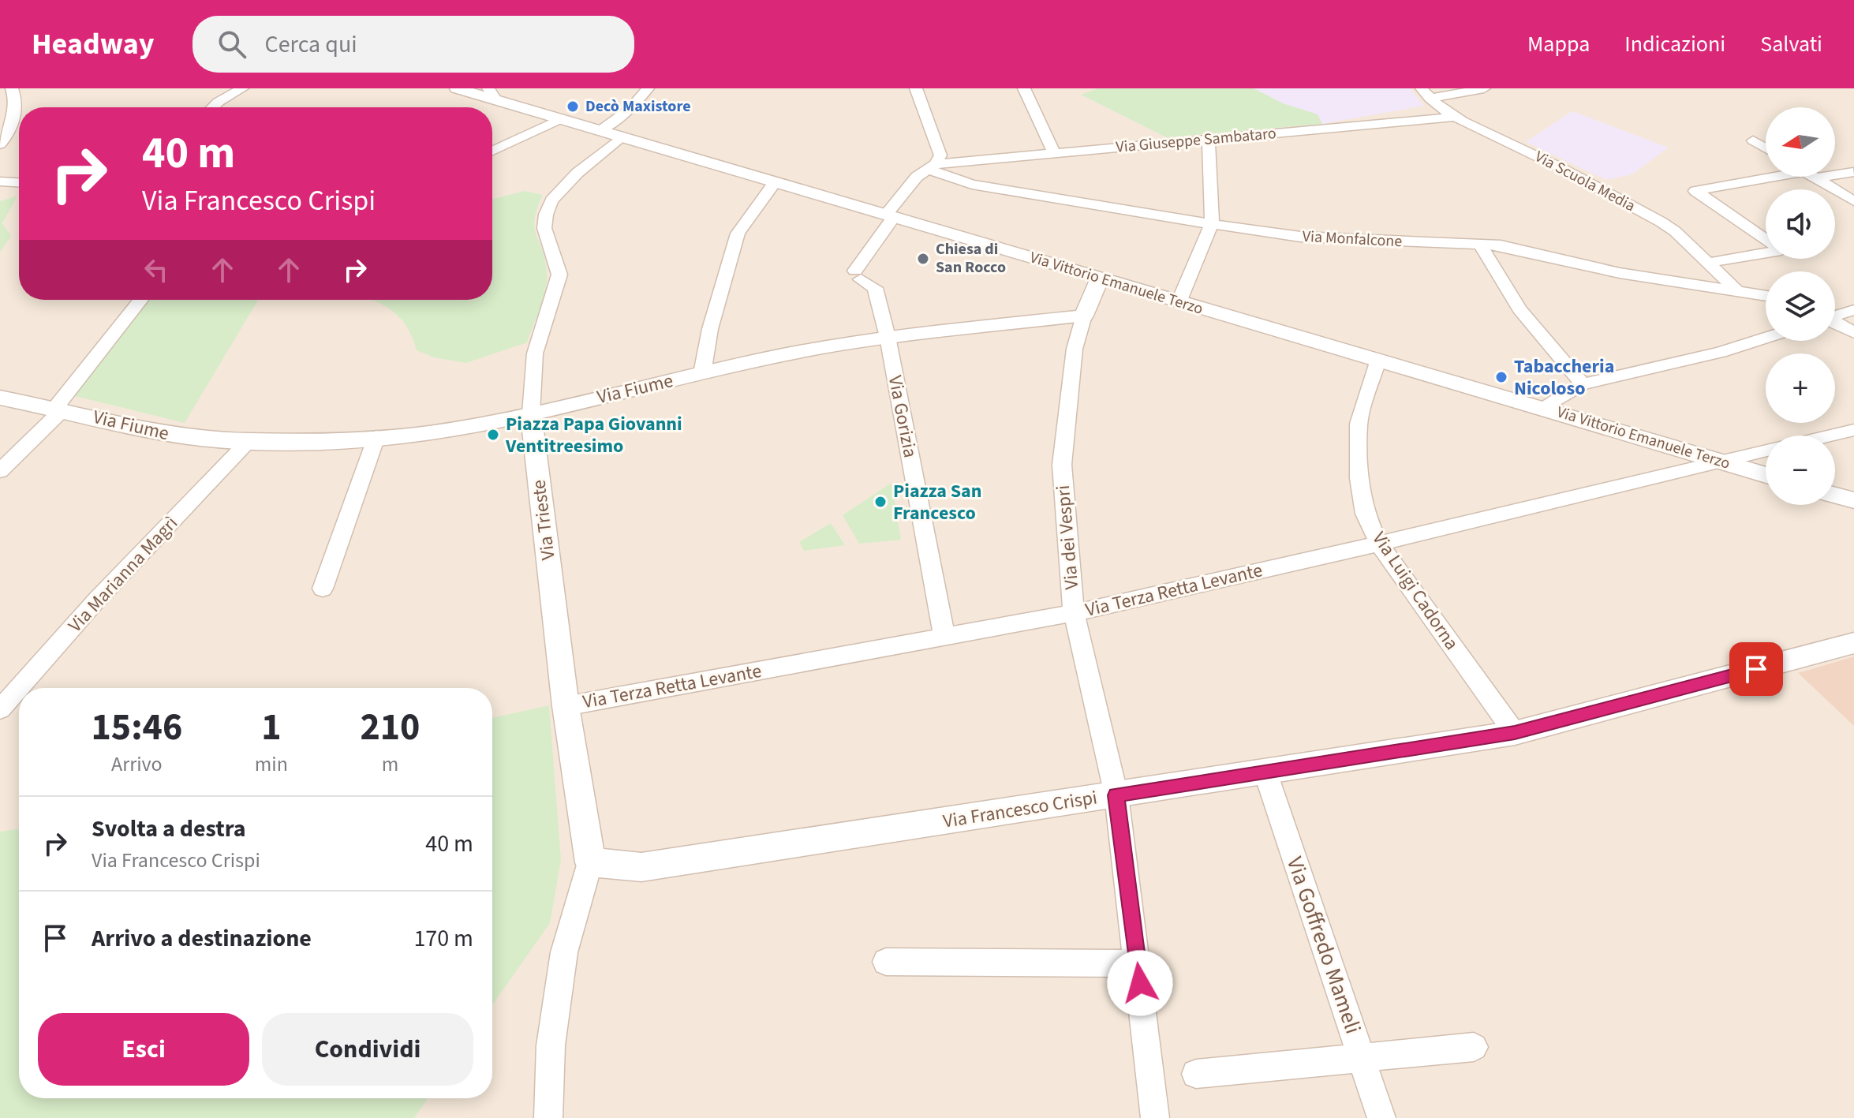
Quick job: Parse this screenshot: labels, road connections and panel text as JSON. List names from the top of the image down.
{
  "streets": {
    "street": [
      "Via Giuseppe Sambataro",
      "Via Scuola Media",
      "Via Monfalcone",
      "Via Vittorio Emanuele Terzo",
      "Via Fiume",
      "Via Gorizia",
      "Via Trieste",
      "Via dei Vespri",
      "Via Marianna Magrì",
      "Via Terza Retta Levante",
      "Via Luigi Cadorna",
      "Via Francesco Crispi",
      "Via Goffredo Mameli"
    ]
  },
  "crossings": [
    ["Via Giuseppe Sambataro", "Via Scuola Media"],
    ["Via Giuseppe Sambataro", "Via Monfalcone"],
    ["Via Giuseppe Sambataro", "Via Gorizia"],
    ["Via Scuola Media", "Via Monfalcone"],
    ["Via Monfalcone", "Via Gorizia"],
    ["Via Vittorio Emanuele Terzo", "Via Gorizia"],
    ["Via Vittorio Emanuele Terzo", "Via Trieste"],
    ["Via Vittorio Emanuele Terzo", "Via Terza Retta Levante"],
    ["Via Vittorio Emanuele Terzo", "Via Luigi Cadorna"],
    ["Via Fiume", "Via Gorizia"],
    ["Via Fiume", "Via Trieste"],
    ["Via Fiume", "Via dei Vespri"],
    ["Via Fiume", "Via Marianna Magrì"],
    ["Via Gorizia", "Via Terza Retta Levante"],
    ["Via Trieste", "Via Terza Retta Levante"],
    ["Via Trieste", "Via Francesco Crispi"],
    ["Via dei Vespri", "Via Terza Retta Levante"],
    ["Via dei Vespri", "Via Francesco Crispi"],
    ["Via Terza Retta Levante", "Via Luigi Cadorna"],
    ["Via Luigi Cadorna", "Via Francesco Crispi"],
    ["Via Francesco Crispi", "Via Goffredo Mameli"]
  ],
  "places": [
    "Decò Maxistore",
    "Chiesa di San Rocco",
    "Tabaccheria Nicoloso",
    "Piazza Papa Giovanni Ventitreesimo",
    "Piazza San Francesco"
  ],
  "north": "left",
  "page": {
    "header": "Headway",
    "search": "Cerca qui",
    "nav": ["Mappa", "Indicazioni", "Salvati"],
    "map_buttons": ["+", "−"],
    "turn": ["40 m", "Via Francesco Crispi"],
    "eta": [
      "15:46",
      "Arrivo",
      "1",
      "min",
      "210",
      "m"
    ],
    "list": [
      {
        "name": "Svolta a destra",
        "note": "Via Francesco Crispi",
        "value": "40 m"
      },
      {
        "name": "Arrivo a destinazione",
        "value": "170 m"
      }
    ],
    "buttons": ["Esci", "Condividi"]
  }
}
